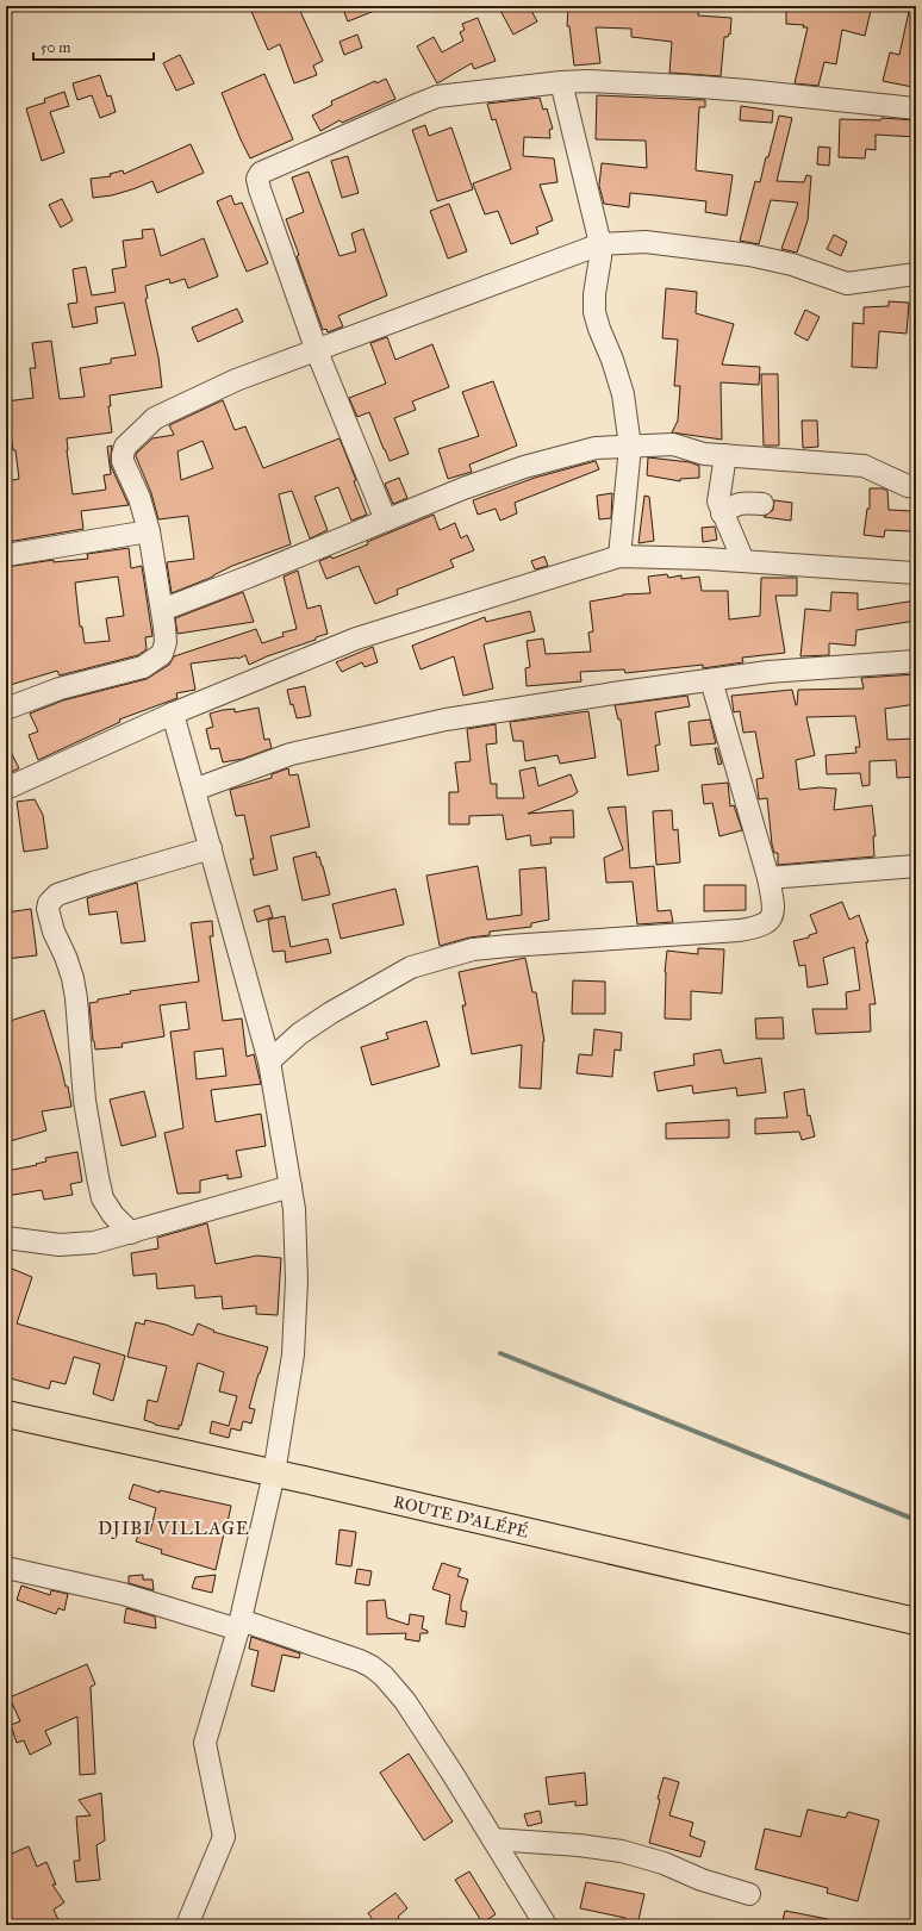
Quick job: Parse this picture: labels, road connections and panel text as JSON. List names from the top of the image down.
{
  "streets": {
    "main road": ["ROUTE D'ALÉPÉ"]
  },
  "districts": ["DJIBI VILLAGE"],
  "scale_bar": "50 m"
}
